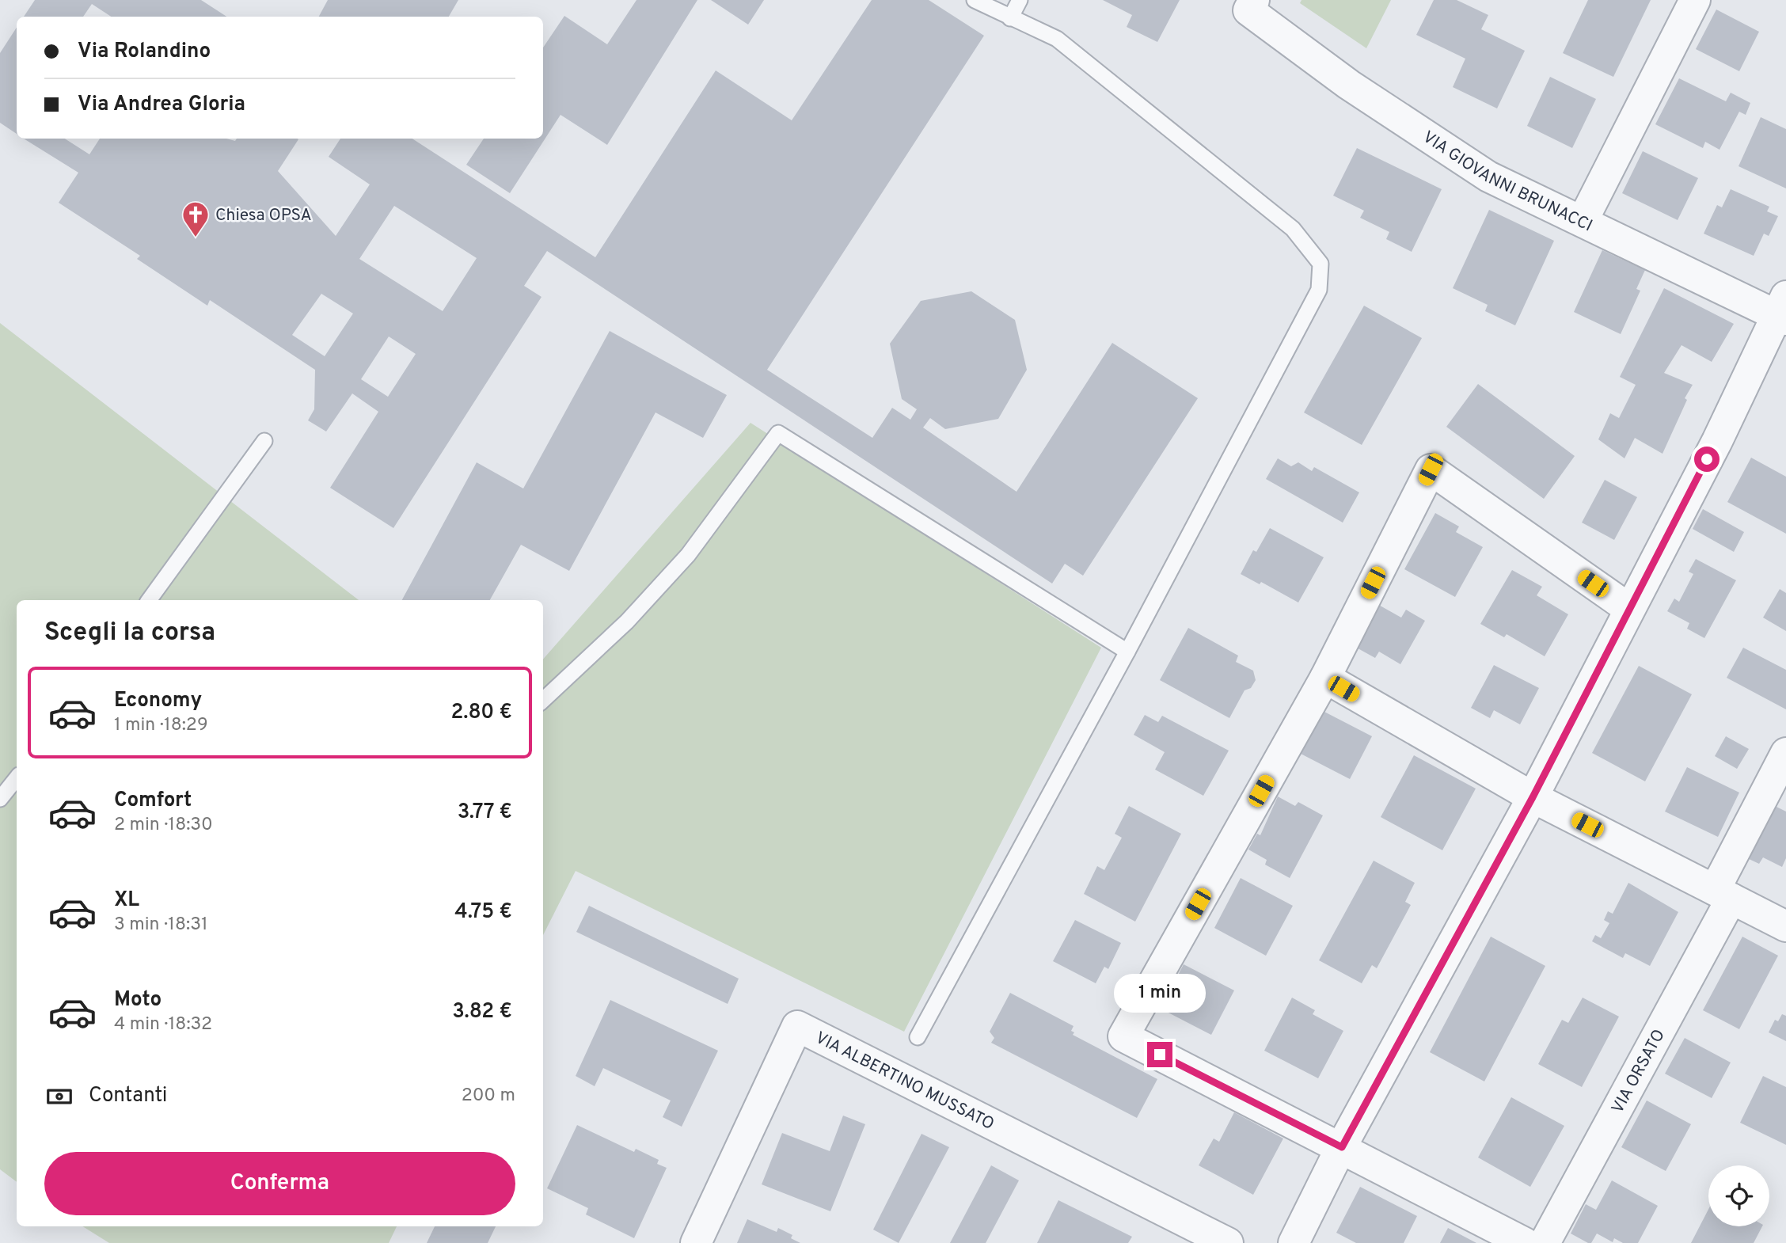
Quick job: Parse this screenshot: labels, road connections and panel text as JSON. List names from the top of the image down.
{
  "streets": {
    "street": ["VIA GIOVANNI BRUNACCI", "VIA ORSATO", "VIA ALBERTINO MUSSATO"]
  },
  "places": {
    "church": ["Chiesa OPSA"]
  },
  "page": {
    "banner": ["Via Rolandino", "Via Andrea Gloria"],
    "heading": "Scegli la corsa",
    "list": [
      {
        "name": "Economy",
        "note": "1 min · 18:29",
        "value": "2.80 €"
      },
      {
        "name": "Comfort",
        "note": "2 min · 18:30",
        "value": "3.77 €"
      },
      {
        "name": "XL",
        "note": "3 min · 18:31",
        "value": "4.75 €"
      },
      {
        "name": "Moto",
        "note": "4 min · 18:32",
        "value": "3.82 €"
      }
    ],
    "bubble": "1 min",
    "pay": ["Contanti", "200 m"],
    "buttons": "Conferma"
  }
}
